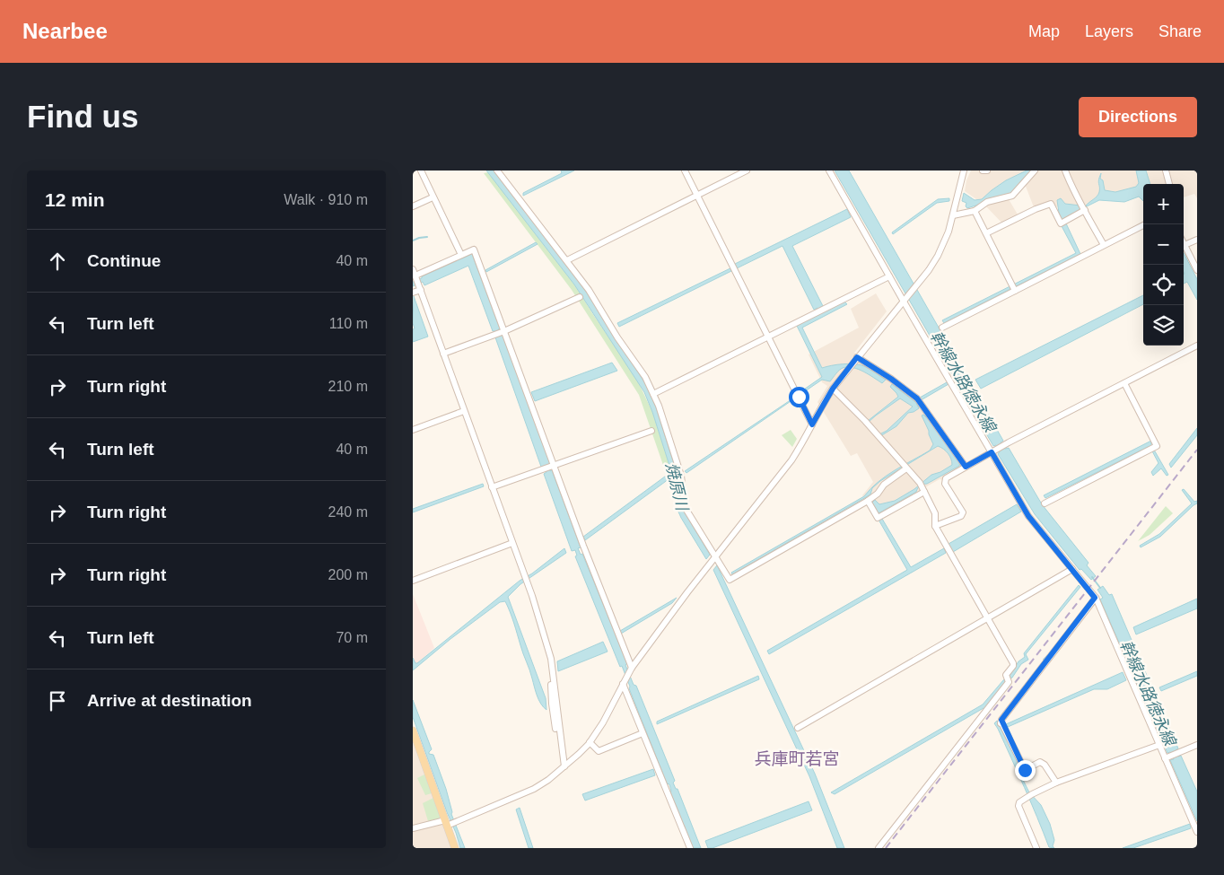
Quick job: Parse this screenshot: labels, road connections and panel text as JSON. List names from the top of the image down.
{
  "districts": ["兵庫町若宮"],
  "water": ["幹線水路徳永線", "焼原川"],
  "page": {
    "header": "Nearbee",
    "nav": ["Map", "Layers", "Share"],
    "buttons": "Directions",
    "title": "Find us",
    "heading": ["12 min", "Walk · 910 m"],
    "map_buttons": ["+", "−"],
    "list": [
      ["Continue", "40 m"],
      ["Turn left", "110 m"],
      ["Turn right", "210 m"],
      ["Turn left", "40 m"],
      ["Turn right", "240 m"],
      ["Turn right", "200 m"],
      ["Turn left", "70 m"],
      "Arrive at destination"
    ]
  }
}
